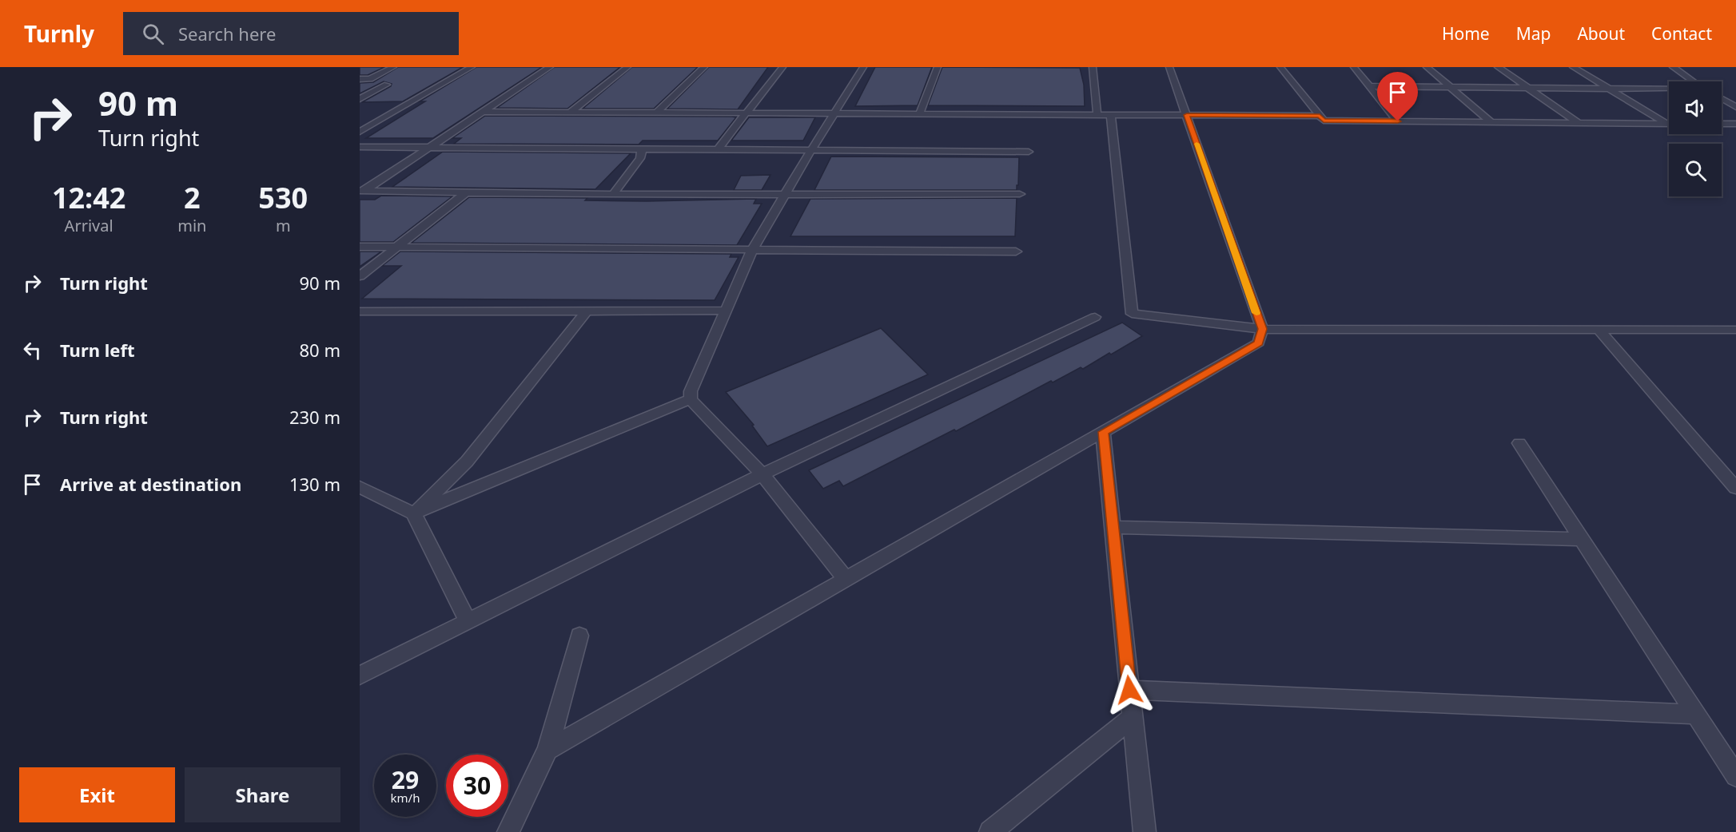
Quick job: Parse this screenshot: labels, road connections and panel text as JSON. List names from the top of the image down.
{
  "page": {
    "header": "Turnly",
    "search": "Search here",
    "nav": [
      "Home",
      "Map",
      "About",
      "Contact"
    ],
    "turn": ["90 m", "Turn right"],
    "eta": [
      "12:42",
      "Arrival",
      "2",
      "min",
      "530",
      "m"
    ],
    "list": [
      {
        "name": "Turn right",
        "value": "90 m"
      },
      {
        "name": "Turn left",
        "value": "80 m"
      },
      {
        "name": "Turn right",
        "value": "230 m"
      },
      {
        "name": "Arrive at destination",
        "value": "130 m"
      }
    ],
    "speed": "29 km/h",
    "limit": "30",
    "buttons": ["Exit", "Share"]
  }
}
